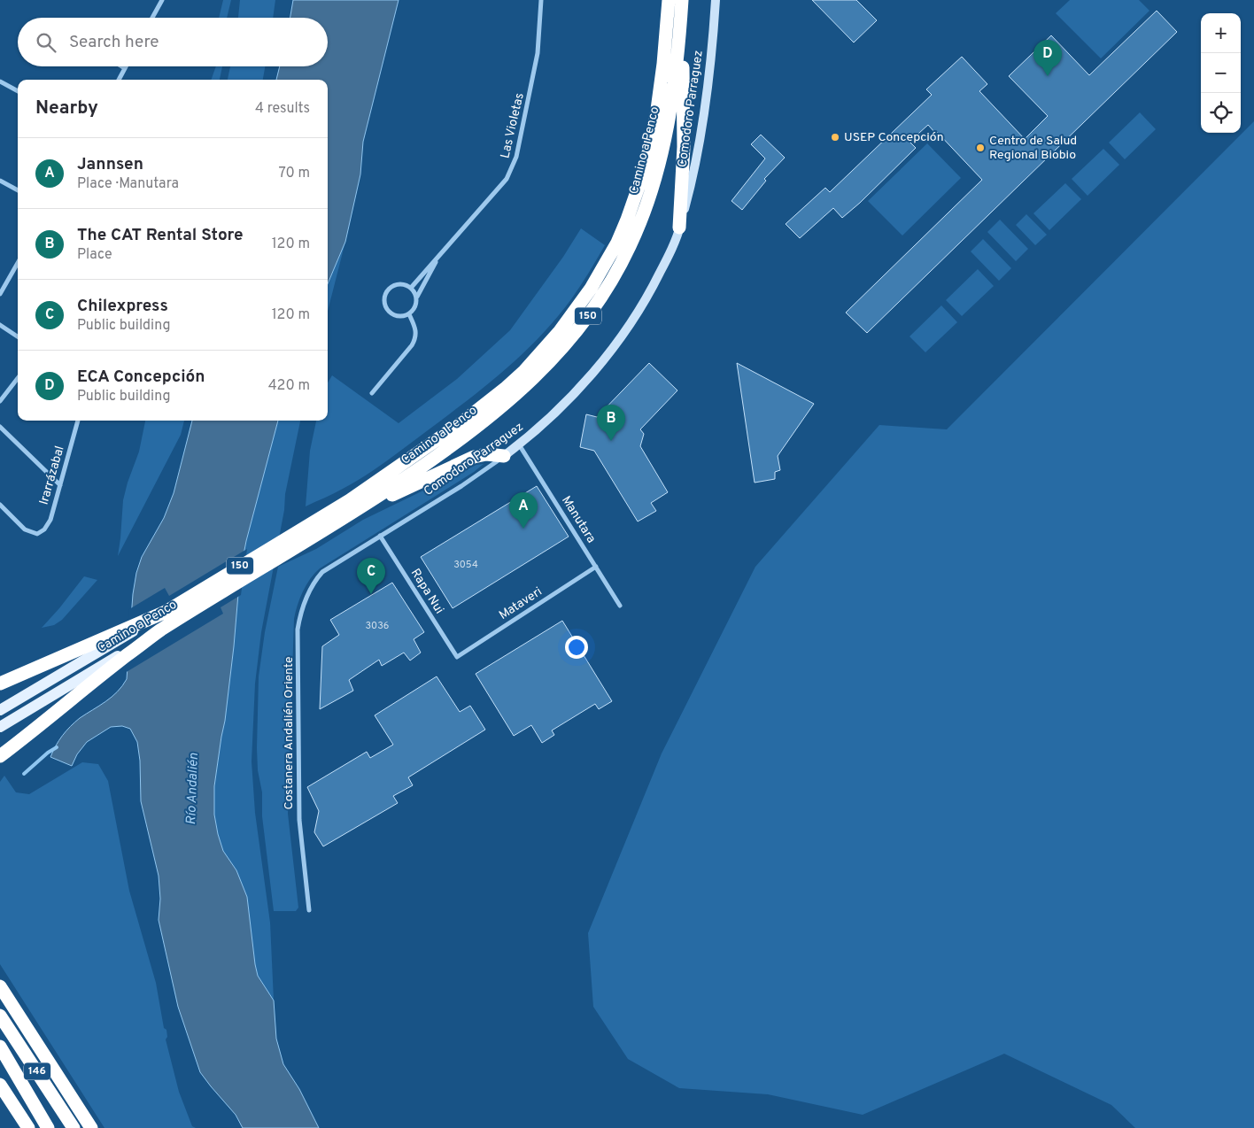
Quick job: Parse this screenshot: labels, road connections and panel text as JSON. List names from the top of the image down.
{
  "streets": {
    "highway": ["Camino a Penco", "150", "146"],
    "street": [
      "Comodoro Parraguez",
      "Las Violetas",
      "Irarrázabal",
      "Manutara",
      "Rapa Nui",
      "Mataveri",
      "Costanera Andalién Oriente"
    ]
  },
  "crossings": [
    ["Comodoro Parraguez", "Manutara"],
    ["Comodoro Parraguez", "Rapa Nui"],
    ["Comodoro Parraguez", "Costanera Andalién Oriente"],
    ["Manutara", "Mataveri"],
    ["Rapa Nui", "Mataveri"]
  ],
  "water": ["Río Andalién"],
  "places": ["USEP Concepción", "Centro de Salud Regional Biobio"],
  "house_numbers": ["3054", "3036"],
  "page": {
    "map_buttons": ["+", "−"],
    "search": "Search here",
    "pins": [
      "D",
      "B",
      "A",
      "C"
    ],
    "heading": ["Nearby", "4 results"],
    "list": [
      {
        "mark": "A",
        "name": "Jannsen",
        "note": "Place · Manutara",
        "value": "70 m"
      },
      {
        "mark": "B",
        "name": "The CAT Rental Store",
        "note": "Place",
        "value": "120 m"
      },
      {
        "mark": "C",
        "name": "Chilexpress",
        "note": "Public building",
        "value": "120 m"
      },
      {
        "mark": "D",
        "name": "ECA Concepción",
        "note": "Public building",
        "value": "420 m"
      }
    ]
  }
}
